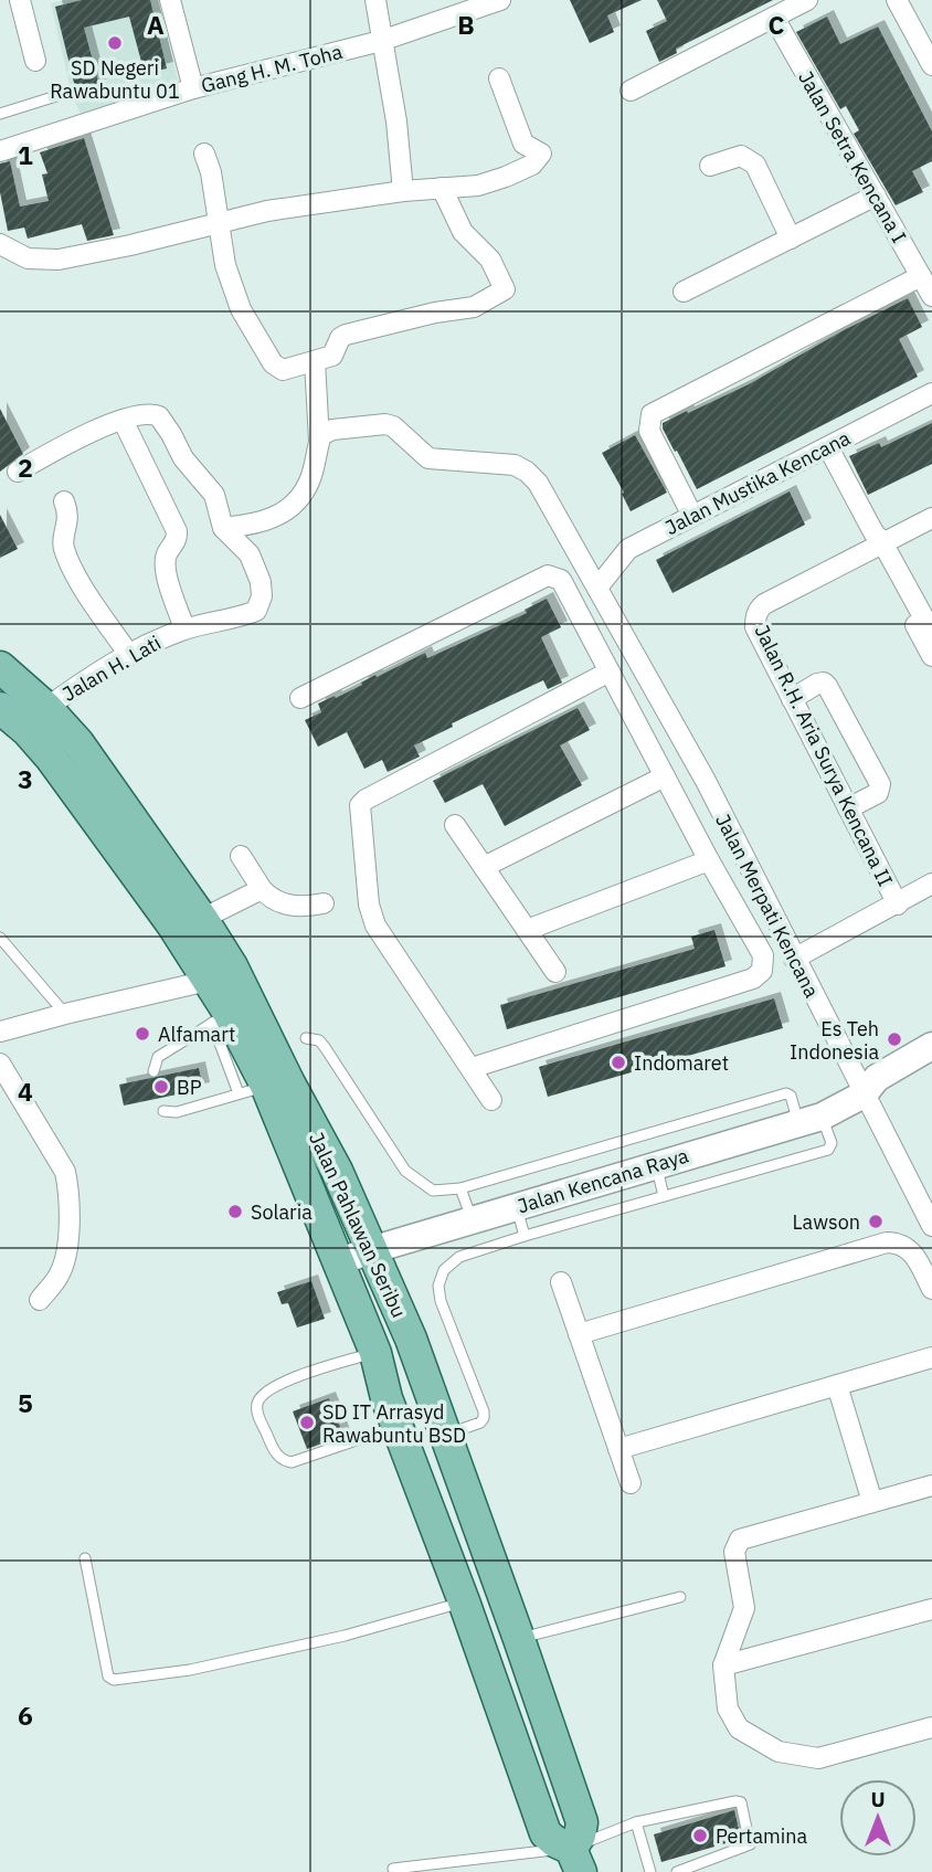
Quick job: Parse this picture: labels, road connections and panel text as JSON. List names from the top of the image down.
{
  "streets": {
    "main road": ["Jalan Pahlawan Seribu"],
    "street": [
      "Gang H. M. Toha",
      "Jalan Setra Kencana I",
      "Jalan Mustika Kencana",
      "Jalan H. Lati",
      "Jalan R.H. Aria Surya Kencana II",
      "Jalan Merpati Kencana",
      "Jalan Kencana Raya"
    ]
  },
  "crossings": [
    ["Jalan Mustika Kencana", "Jalan Merpati Kencana"],
    ["Jalan H. Lati", "Jalan Pahlawan Seribu"],
    ["Jalan Merpati Kencana", "Jalan Kencana Raya"],
    ["Jalan Kencana Raya", "Jalan Pahlawan Seribu"]
  ],
  "places": [
    "SD Negeri Rawabuntu 01",
    "Alfamart",
    "Es Teh Indonesia",
    "Indomaret",
    "BP",
    "Solaria",
    "Lawson",
    "SD IT Arrasyd Rawabuntu BSD",
    "Pertamina"
  ],
  "north": "top",
  "grid": {
    "columns": ["A", "B", "C"],
    "rows": [
      "1",
      "2",
      "3",
      "4",
      "5",
      "6"
    ]
  }
}
